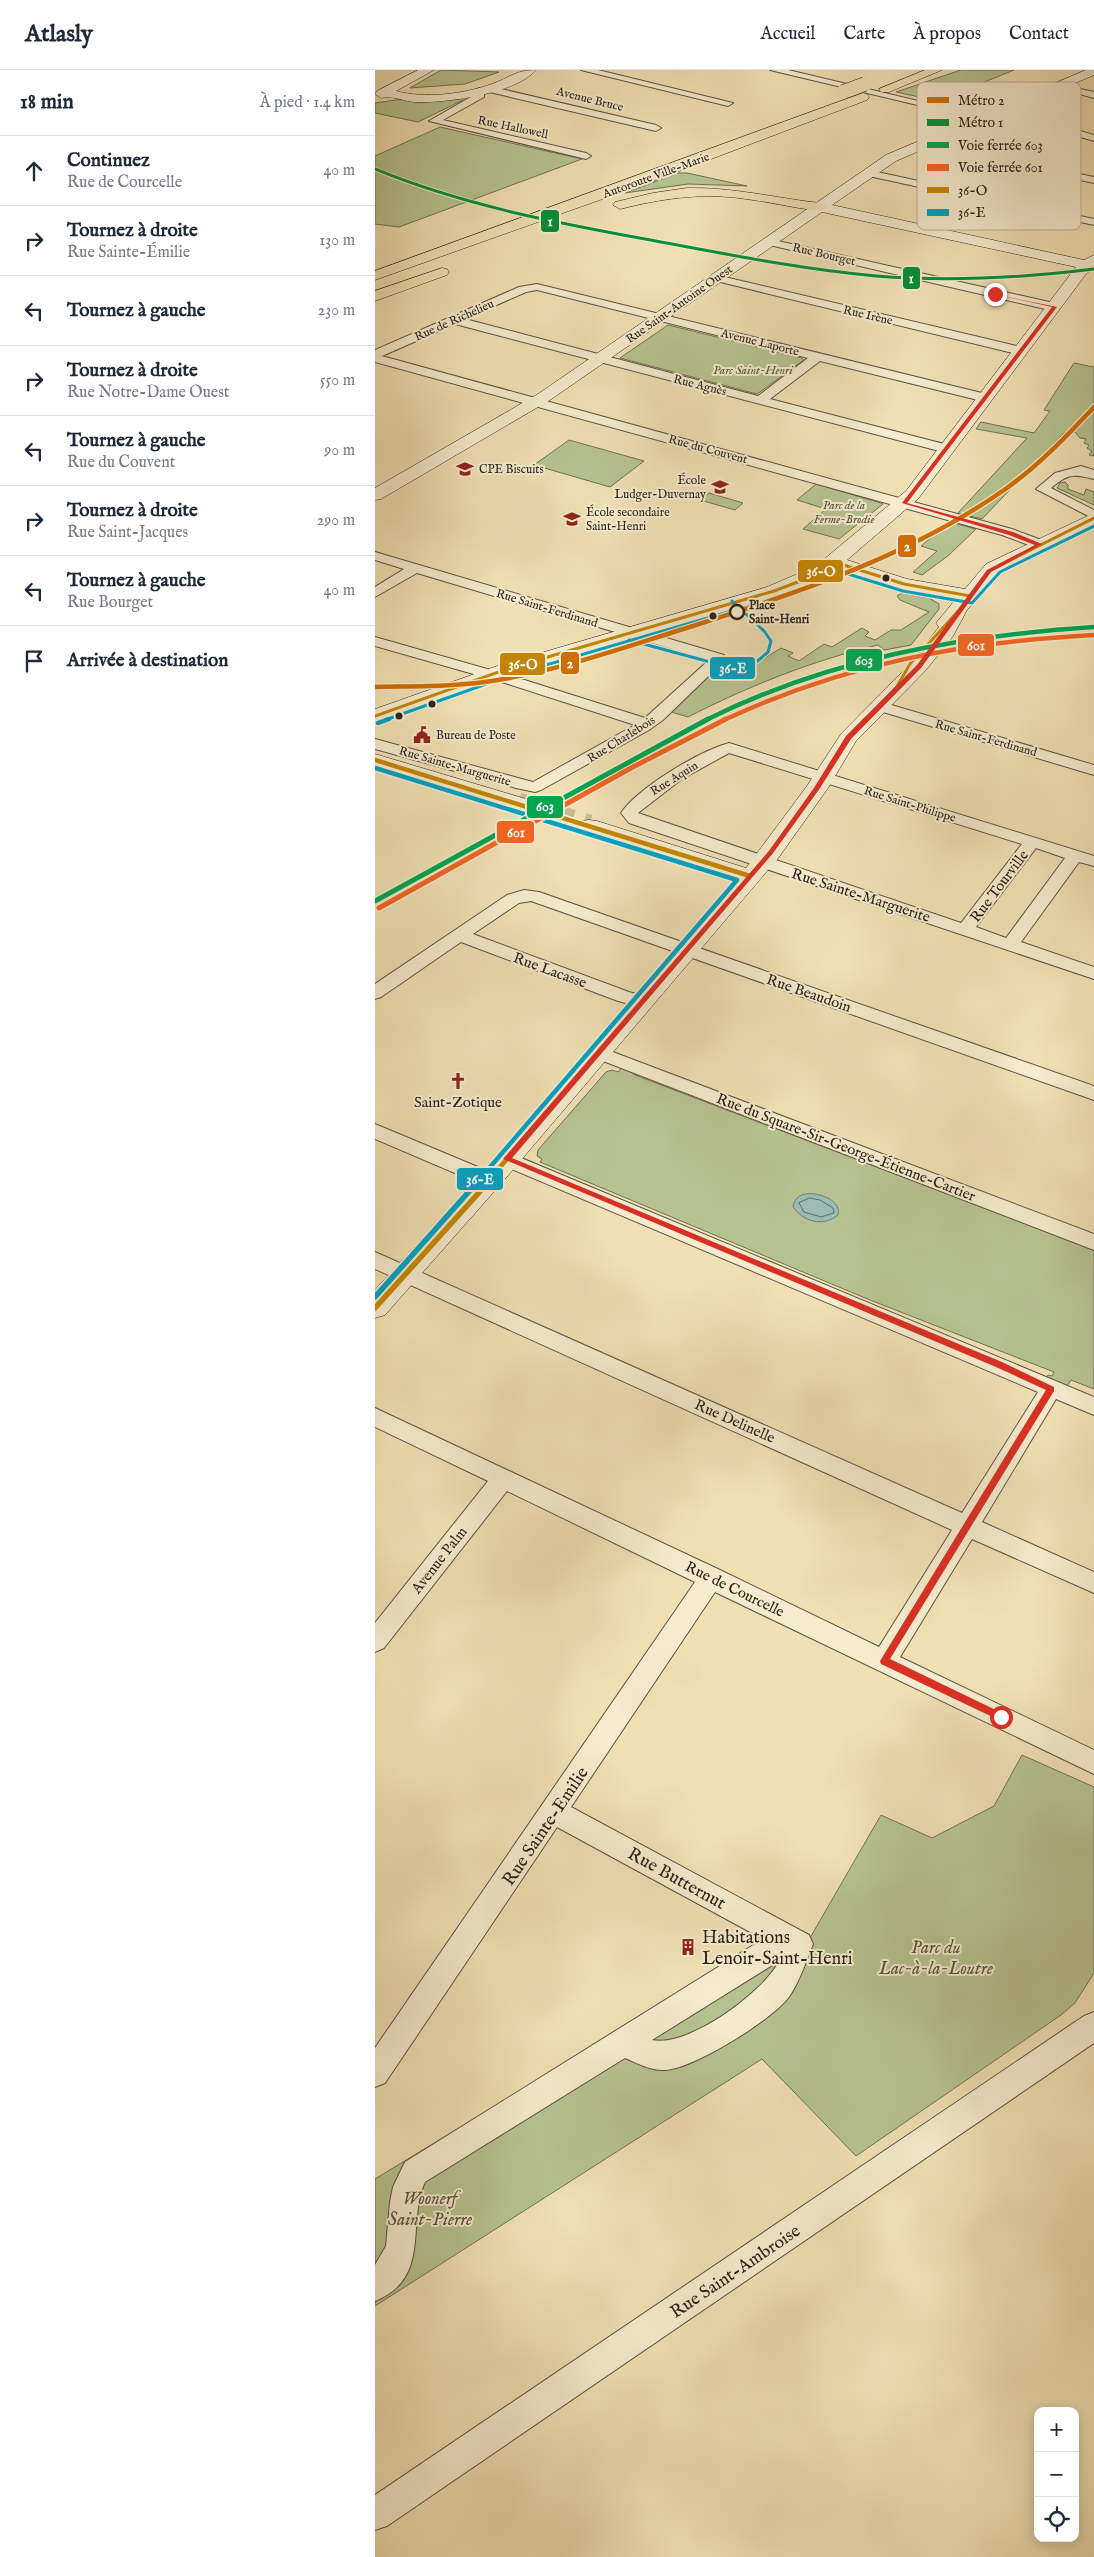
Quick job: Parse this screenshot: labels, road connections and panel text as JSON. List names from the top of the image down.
{
  "streets": {
    "highway": ["Autoroute Ville-Marie"],
    "main road": ["Rue Saint-Antoine Ouest", "Rue Sainte-Marguerite"],
    "street": [
      "Avenue Bruce",
      "Rue Hallowell",
      "Rue Bourget",
      "Rue Irène",
      "Rue de Richelieu",
      "Avenue Laporte",
      "Rue Agnès",
      "Rue du Couvent",
      "Rue Saint-Ferdinand",
      "Rue Charlebois",
      "Rue Aquin",
      "Rue Saint-Philippe",
      "Rue Tourville",
      "Rue Lacasse",
      "Rue Beaudoin",
      "Rue du Square-Sir-George-Étienne-Cartier",
      "Rue Delinelle",
      "Avenue Palm",
      "Rue de Courcelle",
      "Rue Sainte-Emilie",
      "Rue Butternut",
      "Rue Saint-Ambroise"
    ]
  },
  "crossings": [
    ["Avenue Bruce", "Rue Hallowell"],
    ["Rue Bourget", "Rue Saint-Antoine Ouest"],
    ["Rue Saint-Antoine Ouest", "Rue Irène"],
    ["Rue Saint-Antoine Ouest", "Avenue Laporte"],
    ["Rue Saint-Antoine Ouest", "Rue Agnès"],
    ["Rue Saint-Antoine Ouest", "Rue du Couvent"],
    ["Rue de Richelieu", "Avenue Laporte"],
    ["Rue de Richelieu", "Rue Agnès"],
    ["Rue de Richelieu", "Rue du Couvent"],
    ["Rue Saint-Ferdinand", "Rue Charlebois"],
    ["Rue Charlebois", "Rue Sainte-Marguerite"],
    ["Rue Sainte-Marguerite", "Rue Aquin"],
    ["Rue Sainte-Marguerite", "Rue Tourville"],
    ["Rue Aquin", "Rue Saint-Philippe"],
    ["Rue Saint-Philippe", "Rue Tourville"],
    ["Rue Lacasse", "Rue Beaudoin"],
    ["Avenue Palm", "Rue de Courcelle"],
    ["Rue de Courcelle", "Rue Sainte-Emilie"],
    ["Rue Sainte-Emilie", "Rue Butternut"]
  ],
  "parks": [
    "Parc Saint-Henri",
    "Parc de la Ferme-Brodie",
    "Parc du Lac-à-la-Loutre",
    "Woonerf Saint-Pierre"
  ],
  "places": {
    "school or university": ["CPE Biscuits", "École Ludger-Duvernay", "École secondaire Saint-Henri"],
    "other": ["Place Saint-Henri"],
    "public building": ["Bureau de Poste"],
    "church": ["Saint-Zotique"],
    "building": ["Habitations Lenoir-Saint-Henri"]
  },
  "lines": [
    "metro line 1",
    "metro line 2",
    "transit line 36-O",
    "transit line 36-E",
    "rail line 603",
    "rail line 601"
  ],
  "legend": [
    "Métro 2",
    "Métro 1",
    "Voie ferrée 603",
    "Voie ferrée 601",
    "36-O",
    "36-E"
  ],
  "page": {
    "header": "Atlasly",
    "nav": [
      "Accueil",
      "Carte",
      "À propos",
      "Contact"
    ],
    "heading": ["18 min", "À pied · 1.4 km"],
    "list": [
      ["Continuez", "Rue de Courcelle", "40 m"],
      ["Tournez à droite", "Rue Sainte-Émilie", "130 m"],
      ["Tournez à gauche", "230 m"],
      ["Tournez à droite", "Rue Notre-Dame Ouest", "550 m"],
      ["Tournez à gauche", "Rue du Couvent", "90 m"],
      ["Tournez à droite", "Rue Saint-Jacques", "290 m"],
      ["Tournez à gauche", "Rue Bourget", "40 m"],
      "Arrivée à destination"
    ],
    "map_buttons": ["+", "−"]
  }
}
